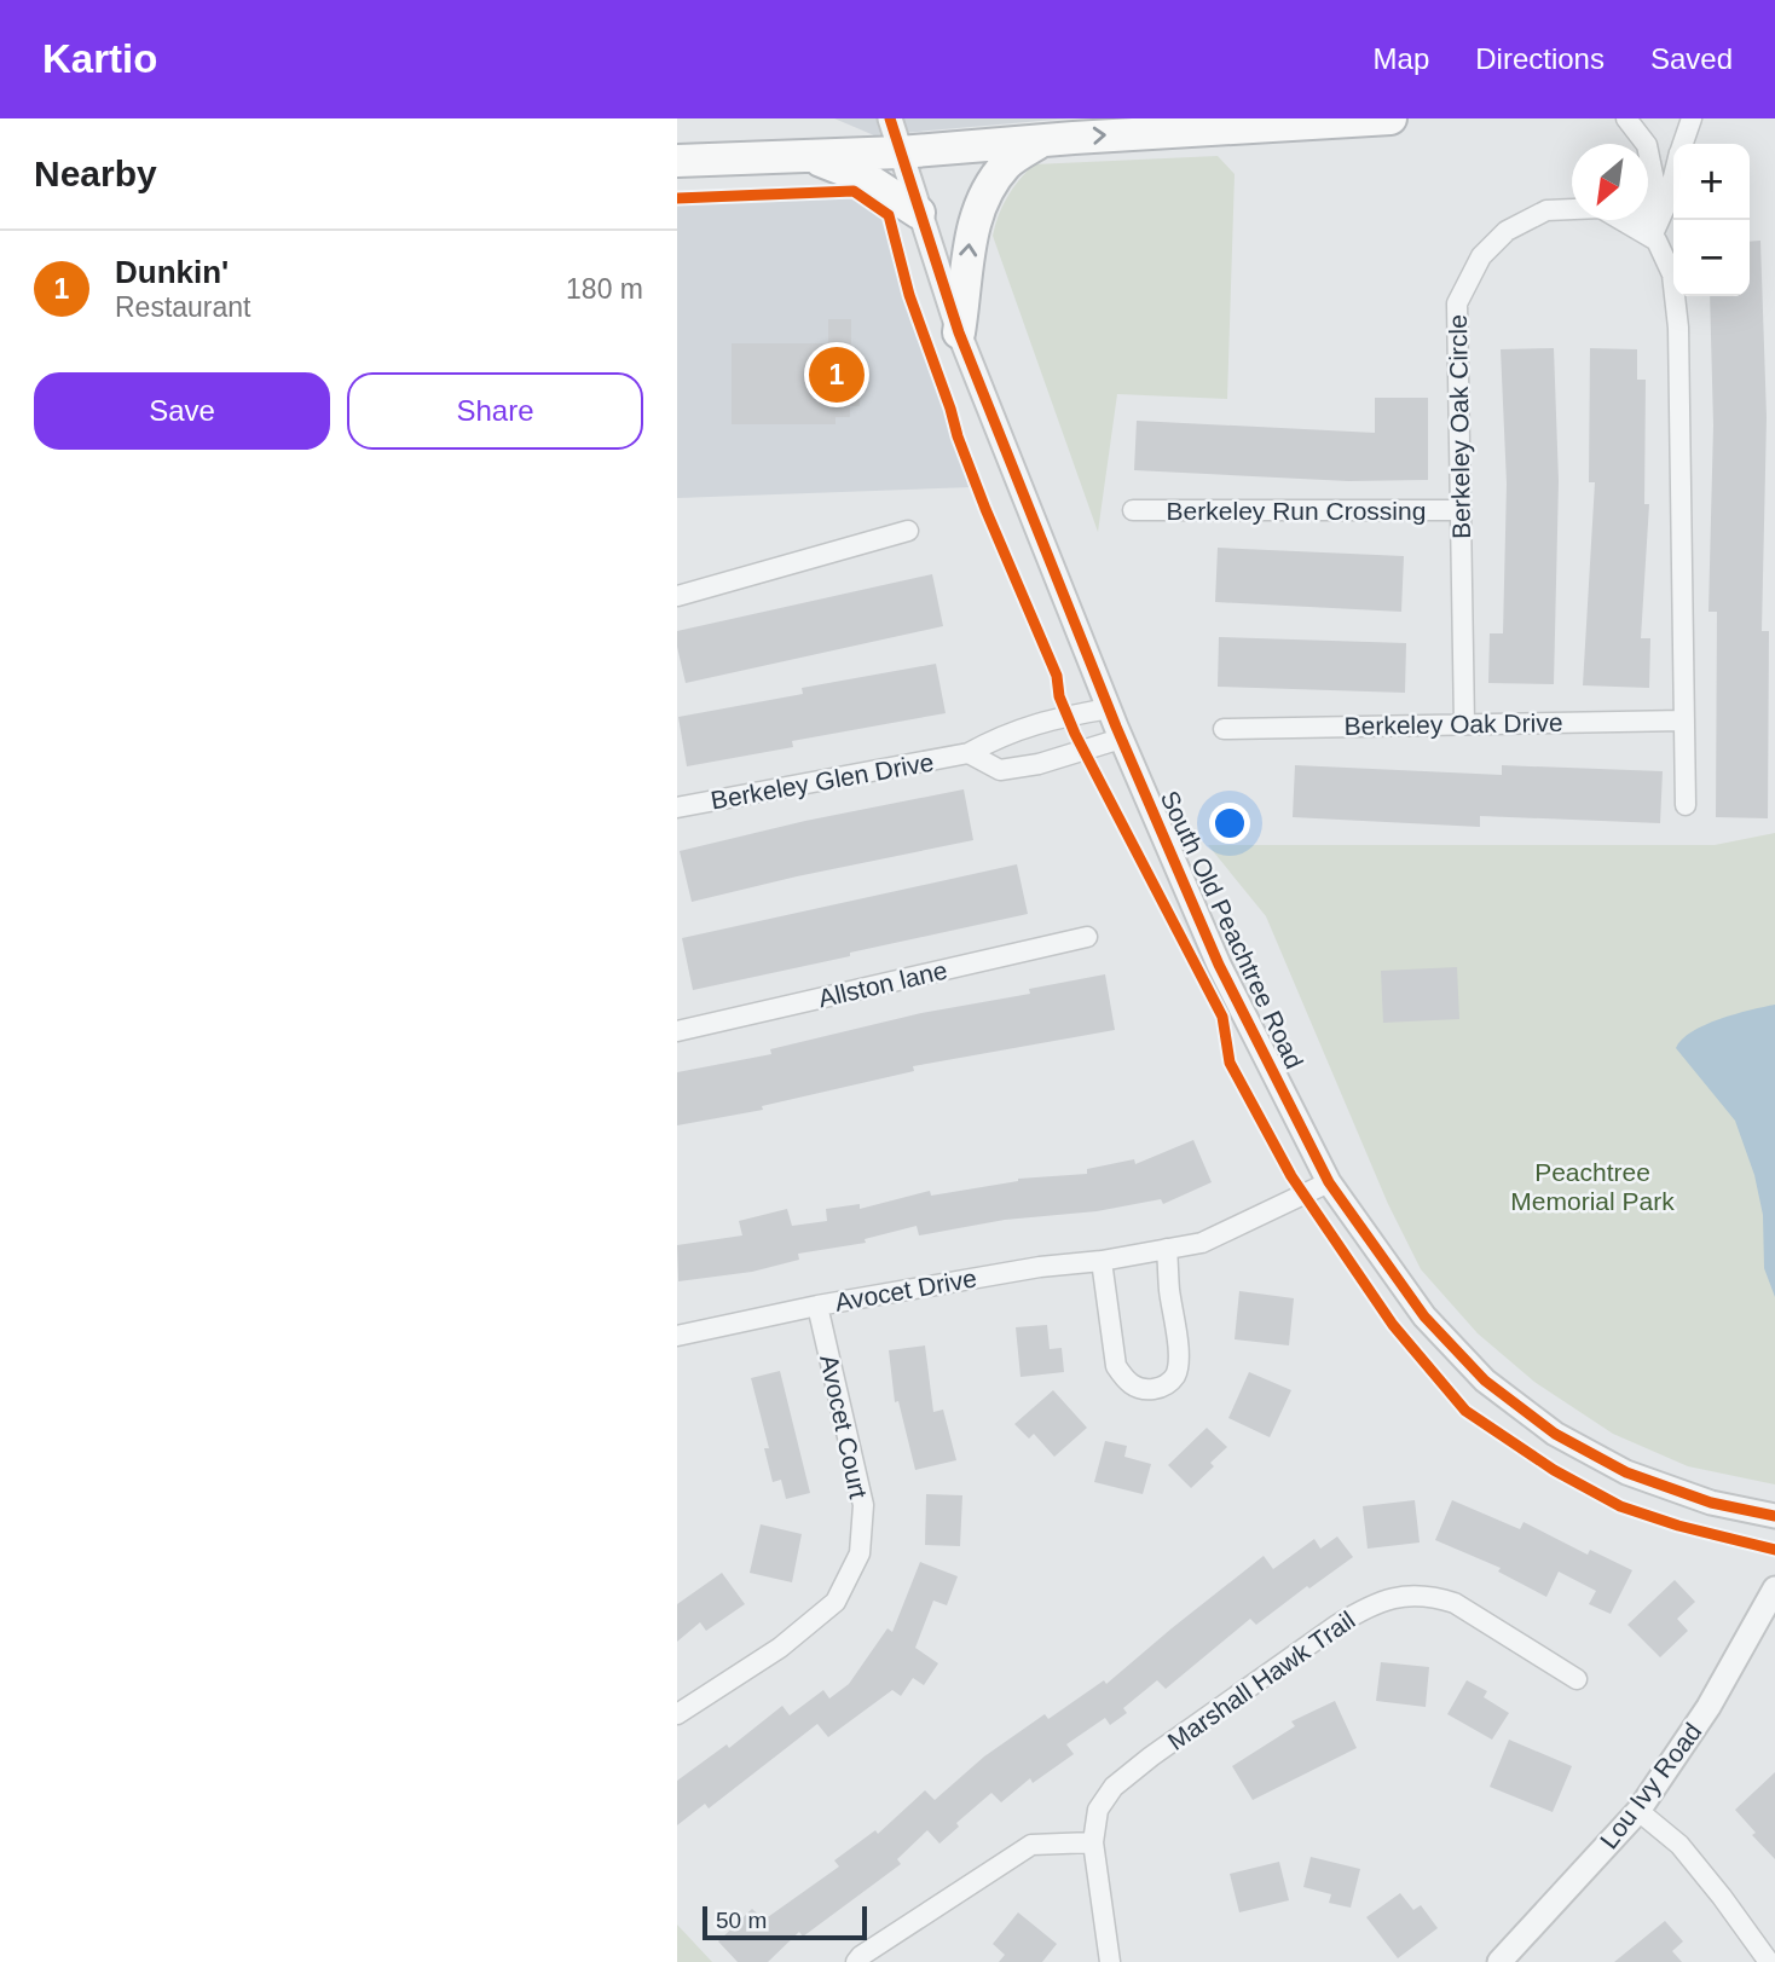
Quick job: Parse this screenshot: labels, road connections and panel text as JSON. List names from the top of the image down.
{
  "streets": {
    "street": [
      "Berkeley Oak Circle",
      "Berkeley Run Crossing",
      "Berkeley Oak Drive",
      "Berkeley Glen Drive",
      "South Old Peachtree Road",
      "Allston lane",
      "Avocet Drive",
      "Avocet Court",
      "Marshall Hawk Trail",
      "Lou Ivy Road"
    ]
  },
  "crossings": [
    ["Berkeley Oak Circle", "Berkeley Run Crossing"],
    ["Berkeley Oak Circle", "Berkeley Oak Drive"],
    ["Berkeley Glen Drive", "South Old Peachtree Road"],
    ["South Old Peachtree Road", "Avocet Drive"],
    ["Avocet Drive", "Avocet Court"]
  ],
  "parks": ["Peachtree Memorial Park"],
  "scale_bar": "50 m",
  "north": "bottom left",
  "page": {
    "header": "Kartio",
    "nav": ["Map", "Directions", "Saved"],
    "heading": "Nearby",
    "map_buttons": ["+", "−"],
    "list": [
      {
        "mark": "1",
        "name": "Dunkin'",
        "note": "Restaurant",
        "value": "180 m"
      }
    ],
    "pins": "1",
    "buttons": ["Save", "Share"],
    "scale": "50 m"
  }
}
